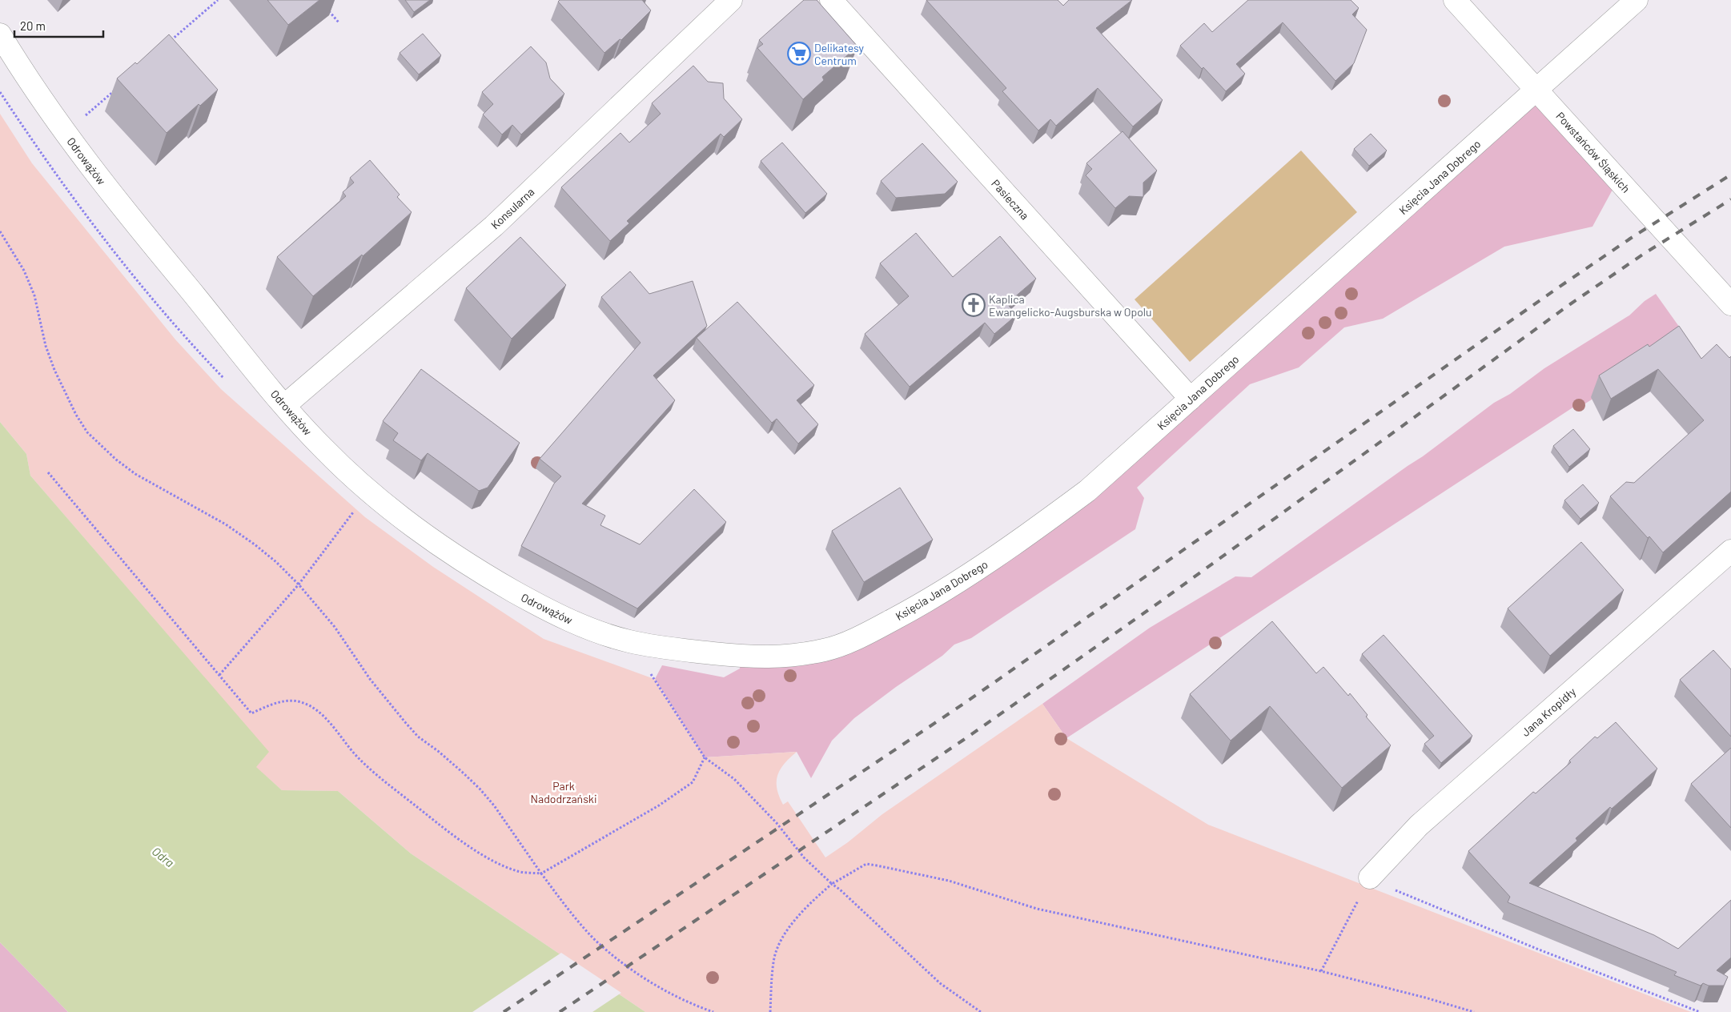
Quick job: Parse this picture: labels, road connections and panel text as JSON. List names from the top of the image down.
{
  "streets": {
    "street": [
      "Powstańców Śląskich",
      "Odrowążów",
      "Księcia Jana Dobrego",
      "Pasieczna",
      "Konsularna",
      "Jana Kropidły"
    ]
  },
  "crossings": [
    ["Powstańców Śląskich", "Księcia Jana Dobrego"],
    ["Odrowążów", "Księcia Jana Dobrego"],
    ["Odrowążów", "Konsularna"],
    ["Księcia Jana Dobrego", "Pasieczna"]
  ],
  "water": ["Odra"],
  "parks": ["Park Nadodrzański"],
  "places": {
    "supermarket": ["Delikatesy Centrum"],
    "church": ["Kaplica Ewangelicko-Augsburska w Opolu"]
  },
  "scale_bar": "20 m"
}
